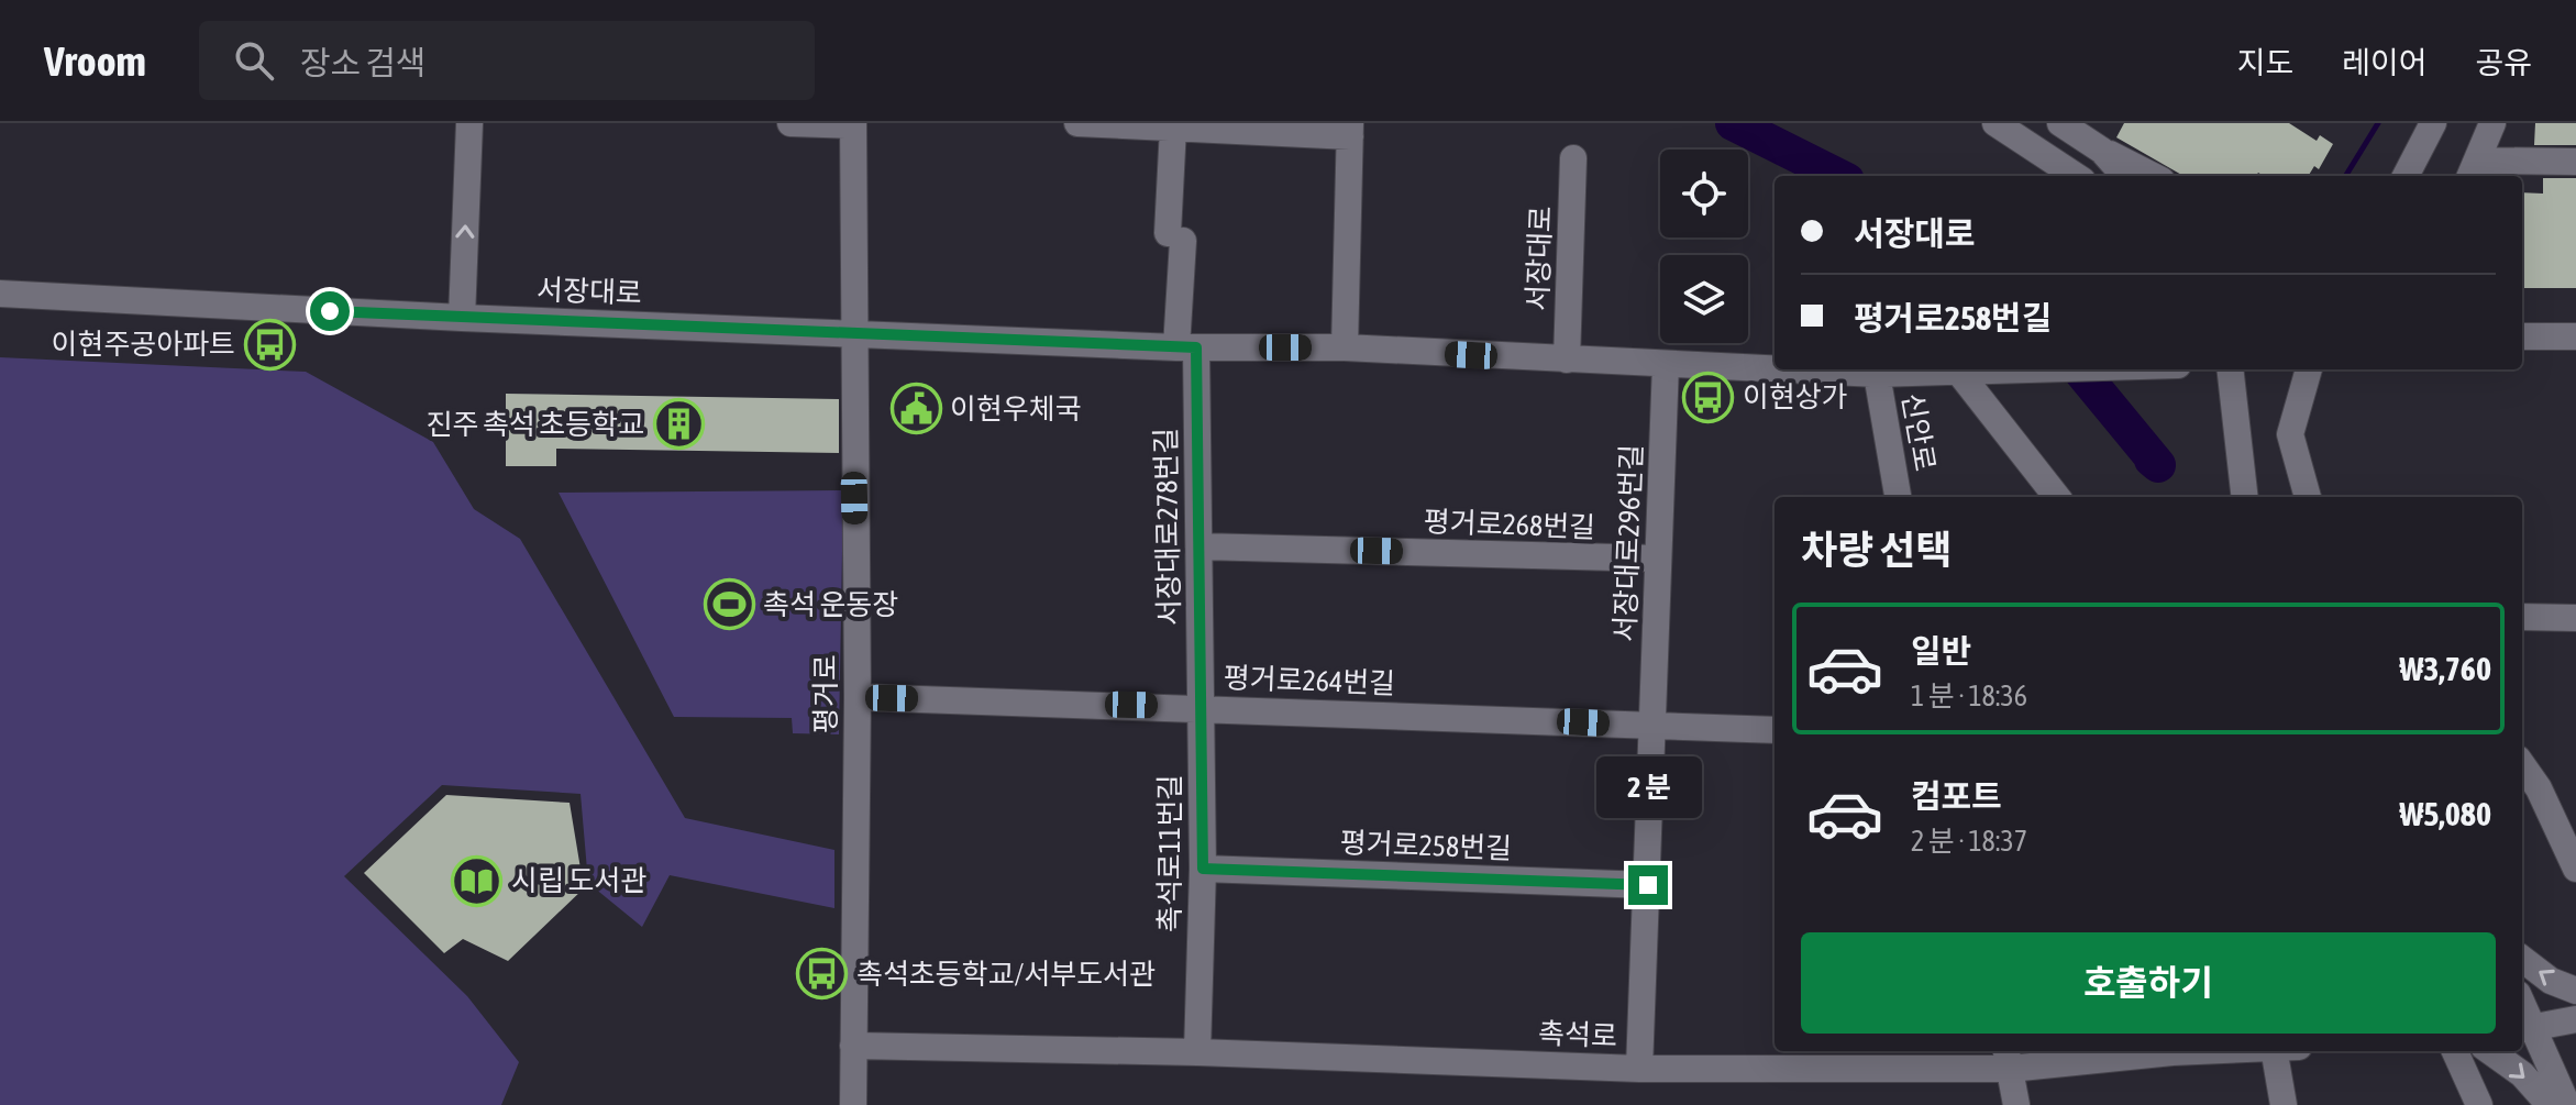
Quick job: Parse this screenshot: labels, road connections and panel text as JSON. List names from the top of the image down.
{
  "streets": {
    "street": [
      "서장대로",
      "신안로",
      "평거로268번길",
      "서장대로278번길",
      "서장대로296번길",
      "평거로264번길",
      "평거로",
      "평거로258번길",
      "촉석로11번길",
      "촉석로"
    ]
  },
  "crossings": [
    ["서장대로", "신안로"],
    ["서장대로", "서장대로278번길"],
    ["서장대로", "서장대로296번길"],
    ["서장대로", "평거로"],
    ["평거로268번길", "서장대로278번길"],
    ["평거로268번길", "서장대로296번길"],
    ["서장대로278번길", "평거로264번길"],
    ["서장대로278번길", "촉석로11번길"],
    ["서장대로296번길", "평거로264번길"],
    ["서장대로296번길", "평거로258번길"],
    ["서장대로296번길", "촉석로"],
    ["평거로264번길", "평거로"],
    ["평거로264번길", "촉석로11번길"],
    ["평거로", "촉석로"],
    ["평거로258번길", "촉석로11번길"],
    ["촉석로11번길", "촉석로"]
  ],
  "places": {
    "bus stop": ["이현주공아파트", "이현상가", "촉석초등학교/서부도서관"],
    "public building": ["이현우체국"],
    "building": ["진주 촉석 초등학교"],
    "sports": ["촉석 운동장"],
    "library": ["시립 도서관"]
  },
  "page": {
    "header": "Vroom",
    "search": "장소 검색",
    "nav": ["지도", "레이어", "공유"],
    "banner": ["서장대로", "평거로258번길"],
    "heading": "차량 선택",
    "list": [
      {
        "name": "일반",
        "note": "1 분 · 18:36",
        "value": "₩3,760"
      },
      {
        "name": "컴포트",
        "note": "2 분 · 18:37",
        "value": "₩5,080"
      }
    ],
    "bubble": "2 분",
    "buttons": "호출하기"
  }
}
